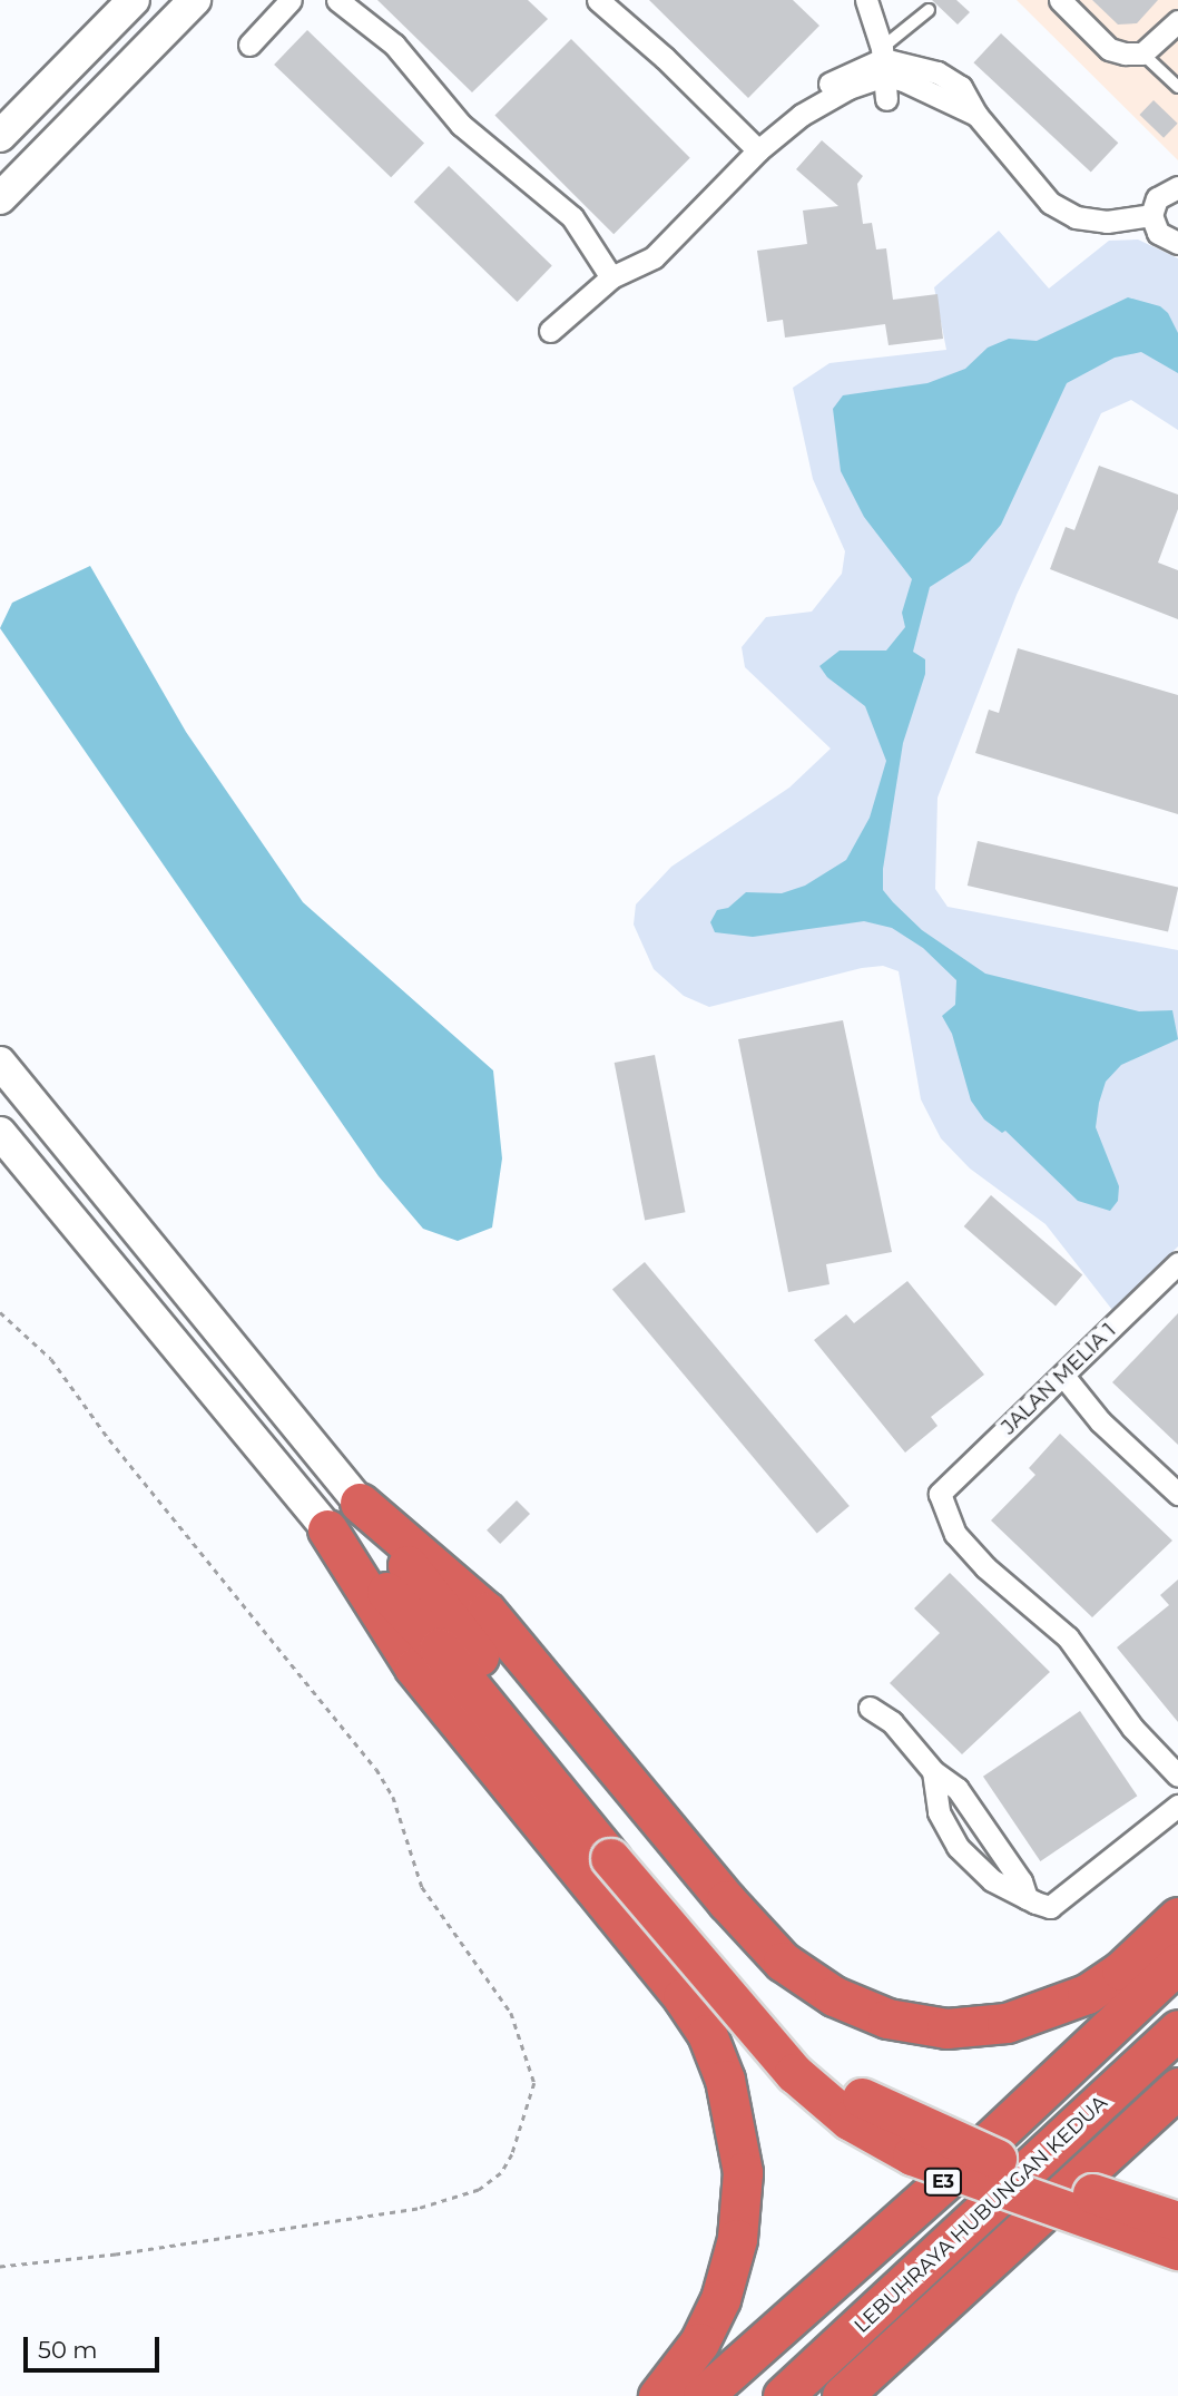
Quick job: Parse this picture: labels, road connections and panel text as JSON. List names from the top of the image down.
{
  "streets": {
    "highway": ["E3", "LEBUHRAYA HUBUNGAN KEDUA"],
    "street": ["JALAN MELIA 1"]
  },
  "scale_bar": "50 m"
}
